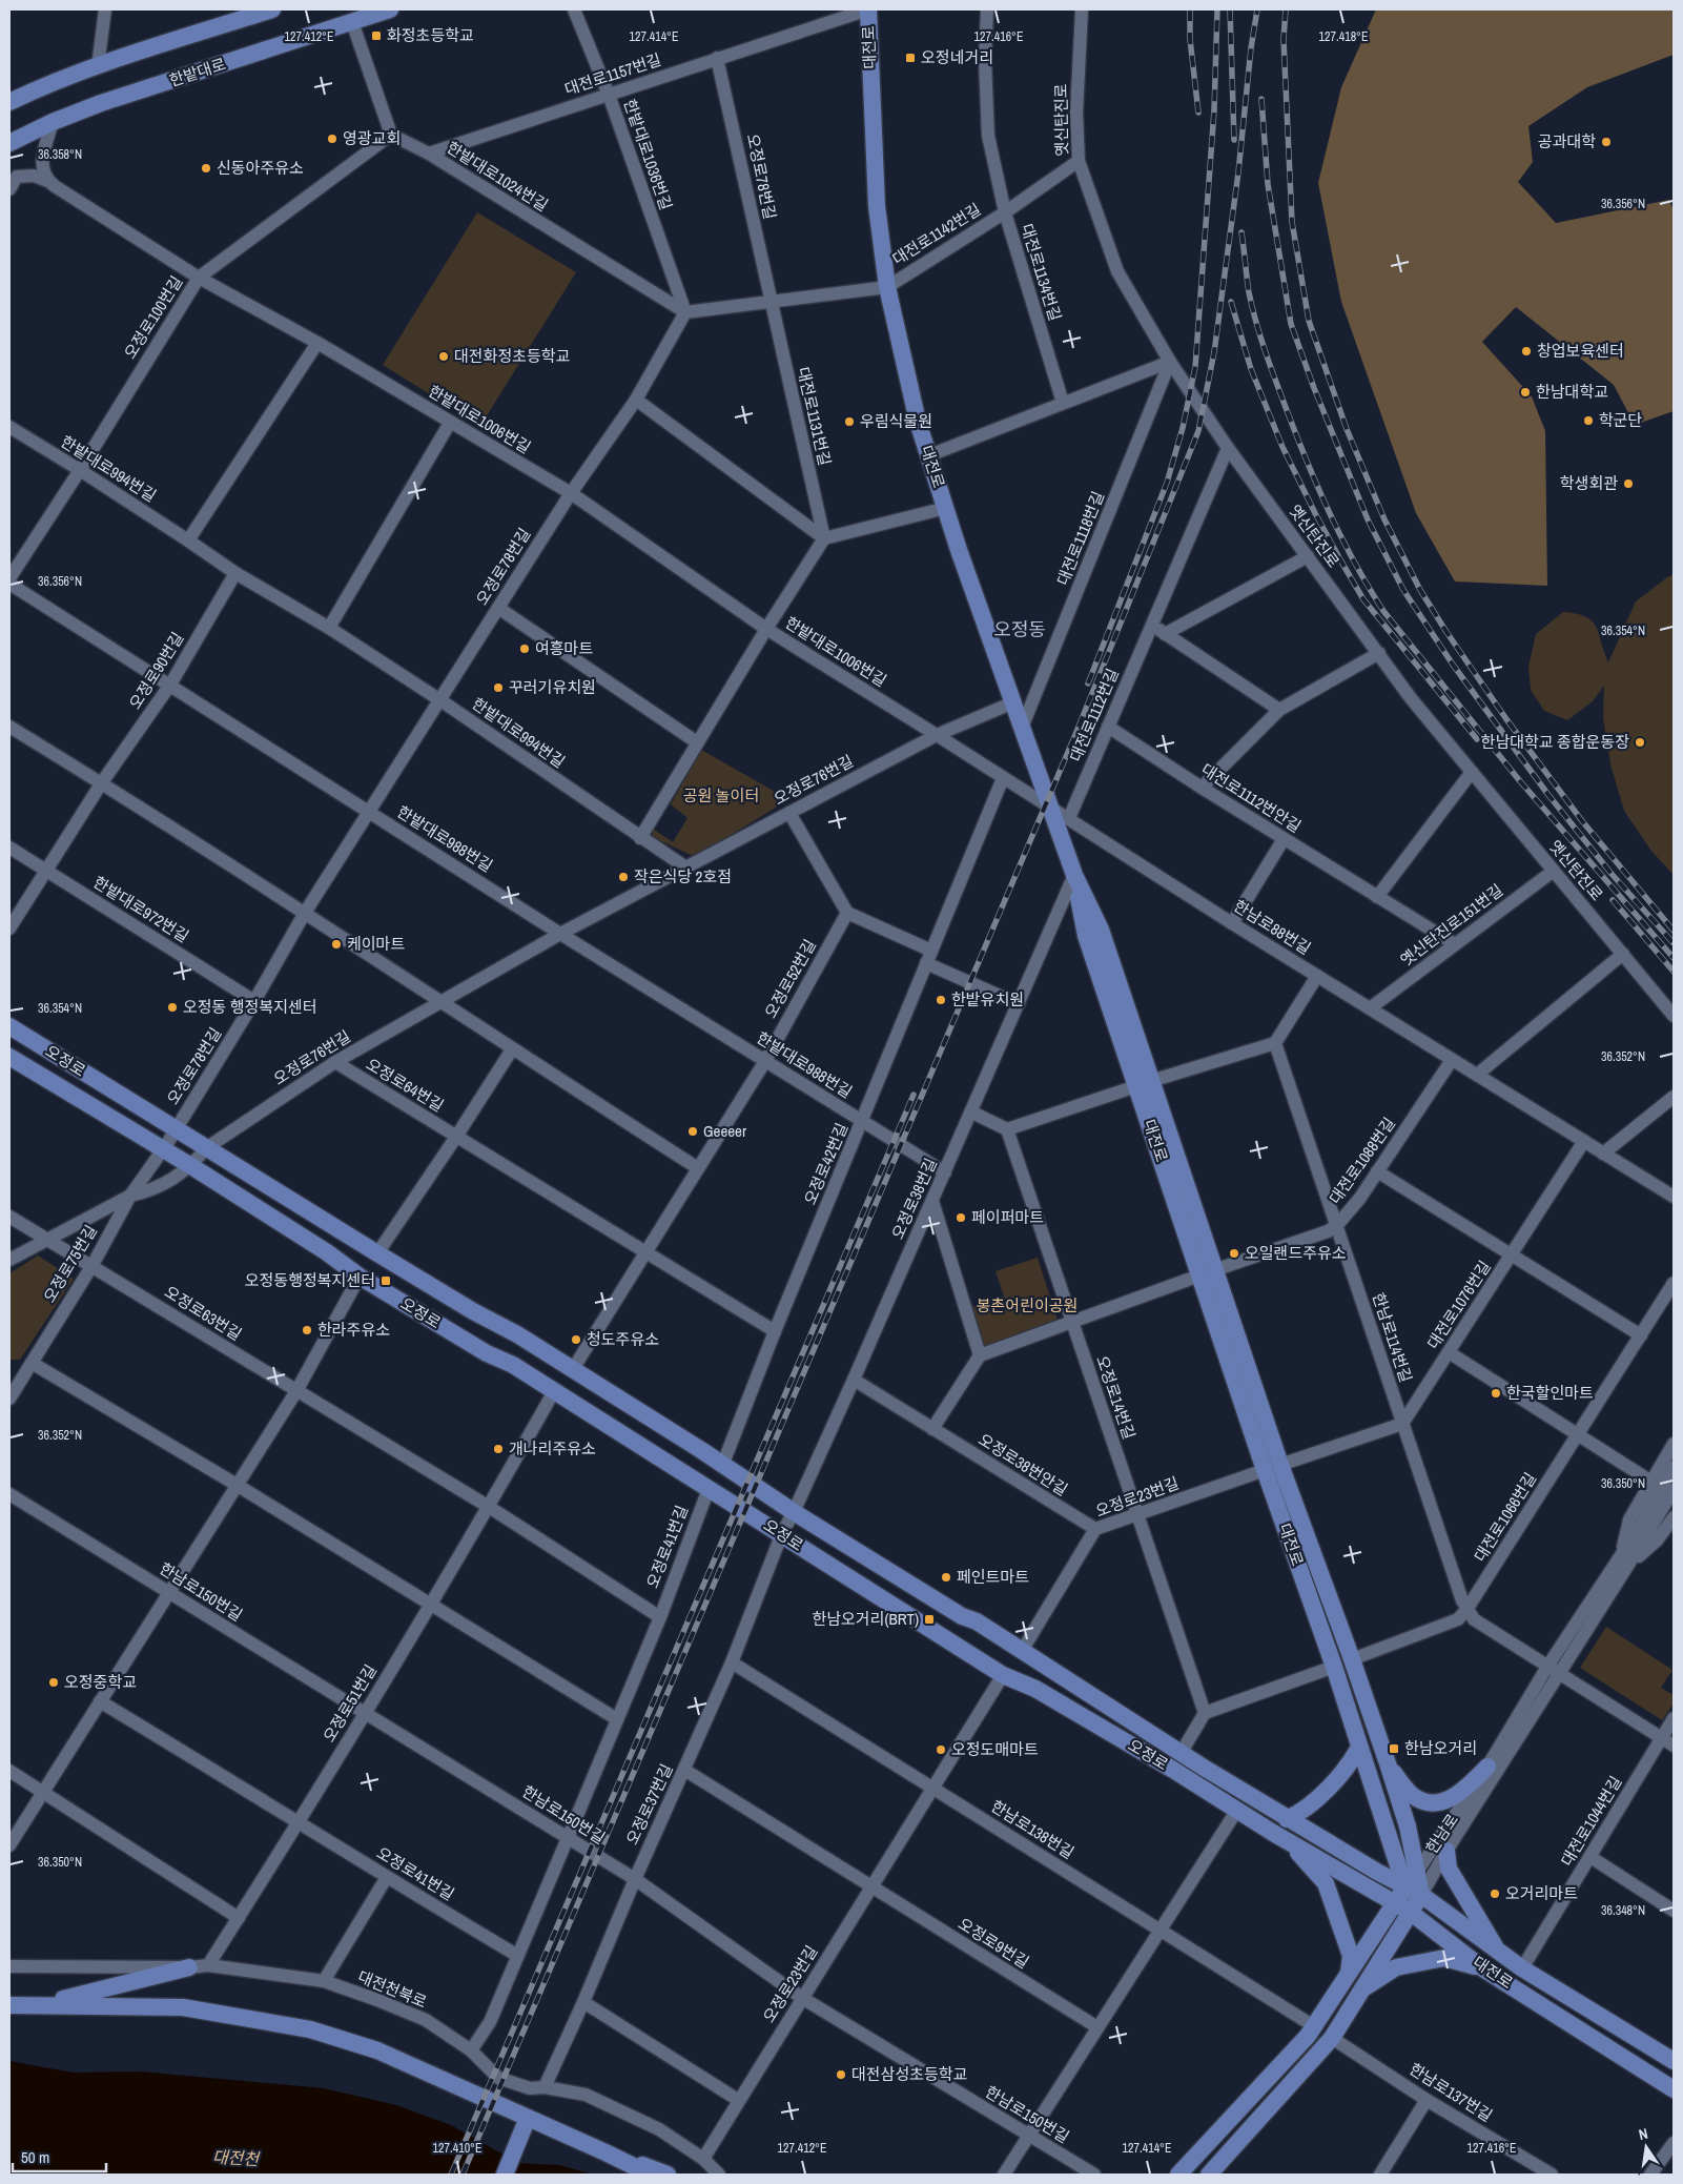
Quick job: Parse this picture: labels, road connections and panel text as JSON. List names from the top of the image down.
{
  "streets": {
    "main road": [
      "대전로",
      "한밭대로",
      "오정로",
      "한남로"
    ],
    "street": [
      "대전로1157번길",
      "옛신탄진로",
      "한밭대로1036번길",
      "한밭대로1024번길",
      "오정로78번길",
      "대전로1142번길",
      "대전로1134번길",
      "오정로100번길",
      "대전로1131번길",
      "한밭대로1006번길",
      "한밭대로994번길",
      "대전로1118번길",
      "오정로90번길",
      "대전로1112번길",
      "오정로76번길",
      "대전로1112번안길",
      "한밭대로988번길",
      "한밭대로972번길",
      "옛신탄진로151번길",
      "한남로88번길",
      "오정로52번길",
      "오정로64번길",
      "대전로1088번길",
      "오정로42번길",
      "오정로38번길",
      "오정로75번길",
      "대전로1076번길",
      "오정로63번길",
      "한남로114번길",
      "오정로14번길",
      "오정로38번안길",
      "오정로23번길",
      "대전로1066번길",
      "오정로41번길",
      "한남로150번길",
      "오정로51번길",
      "오정로37번길",
      "대전로1044번길",
      "한남로138번길",
      "오정로9번길",
      "대전천북로",
      "한남로137번길"
    ]
  },
  "crossings": [
    ["대전로", "대전로1157번길"],
    ["대전로", "대전로1142번길"],
    ["대전로", "대전로1118번길"],
    ["대전로", "오정로76번길"],
    ["대전로", "한남로88번길"],
    ["대전로", "오정로"],
    ["대전로", "대전로1088번길"],
    ["대전로", "오정로38번길"],
    ["대전로", "오정로23번길"],
    ["대전로", "대전로1066번길"],
    ["대전로", "대전로1044번길"],
    ["대전로", "한남로"],
    ["대전로1157번길", "한밭대로1036번길"],
    ["대전로1157번길", "한밭대로1024번길"],
    ["대전로1157번길", "오정로78번길"],
    ["옛신탄진로", "대전로1142번길"],
    ["옛신탄진로", "대전로1118번길"],
    ["옛신탄진로", "대전로1112번길"],
    ["옛신탄진로", "옛신탄진로151번길"],
    ["한밭대로1036번길", "한밭대로1024번길"],
    ["한밭대로1036번길", "오정로78번길"],
    ["한밭대로1024번길", "오정로78번길"],
    ["한밭대로1024번길", "오정로100번길"],
    ["오정로78번길", "대전로1131번길"],
    ["오정로78번길", "한밭대로1006번길"],
    ["오정로78번길", "한밭대로994번길"],
    ["오정로78번길", "한밭대로988번길"],
    ["오정로78번길", "한밭대로972번길"],
    ["오정로78번길", "오정로"],
    ["대전로1142번길", "대전로1134번길"],
    ["오정로100번길", "한밭대로1006번길"],
    ["오정로100번길", "한밭대로994번길"],
    ["한밭대로1006번길", "오정로76번길"],
    ["한밭대로1006번길", "한남로88번길"],
    ["한밭대로1006번길", "오정로42번길"],
    ["한밭대로994번길", "오정로90번길"],
    ["한밭대로994번길", "오정로76번길"],
    ["오정로90번길", "한밭대로988번길"],
    ["오정로90번길", "한밭대로972번길"],
    ["대전로1112번길", "대전로1112번안길"],
    ["대전로1112번길", "한남로88번길"],
    ["오정로76번길", "한밭대로988번길"],
    ["오정로76번길", "오정로"],
    ["오정로76번길", "오정로64번길"],
    ["오정로76번길", "오정로75번길"],
    ["오정로76번길", "오정로63번길"],
    ["대전로1112번안길", "옛신탄진로151번길"],
    ["한밭대로988번길", "오정로52번길"],
    ["한밭대로988번길", "오정로42번길"],
    ["한밭대로988번길", "오정로38번길"],
    ["옛신탄진로151번길", "한남로88번길"],
    ["한남로88번길", "대전로1088번길"],
    ["한남로88번길", "오정로42번길"],
    ["한남로88번길", "대전로1076번길"],
    ["오정로52번길", "오정로"],
    ["오정로", "오정로42번길"],
    ["오정로", "오정로38번길"],
    ["오정로", "오정로75번길"],
    ["오정로", "오정로23번길"],
    ["오정로", "오정로41번길"],
    ["오정로", "오정로51번길"],
    ["오정로", "오정로37번길"],
    ["오정로", "한남로"],
    ["대전로1088번길", "대전로1076번길"],
    ["대전로1088번길", "한남로114번길"],
    ["대전로1088번길", "오정로14번길"],
    ["오정로38번길", "오정로38번안길"],
    ["오정로38번길", "오정로37번길"],
    ["오정로75번길", "오정로63번길"],
    ["대전로1076번길", "한남로114번길"],
    ["한남로114번길", "대전로1066번길"],
    ["한남로114번길", "대전로1044번길"],
    ["한남로114번길", "한남로"],
    ["오정로14번길", "오정로23번길"],
    ["오정로38번안길", "오정로23번길"],
    ["오정로23번길", "한남로150번길"],
    ["오정로23번길", "한남로138번길"],
    ["오정로23번길", "오정로9번길"],
    ["오정로23번길", "대전천북로"],
    ["오정로41번길", "한남로150번길"],
    ["오정로41번길", "오정로51번길"],
    ["오정로41번길", "대전천북로"],
    ["한남로150번길", "오정로51번길"],
    ["한남로150번길", "오정로37번길"],
    ["오정로51번길", "대전천북로"],
    ["오정로37번길", "한남로138번길"],
    ["오정로37번길", "대전천북로"],
    ["한남로138번길", "한남로"],
    ["한남로", "한남로137번길"]
  ],
  "districts": ["오정동"],
  "water": ["대전천"],
  "parks": ["공원 놀이터", "봉촌어린이공원"],
  "places": {
    "transit": [
      "화정초등학교",
      "오정네거리",
      "오정동행정복지센터",
      "한남오거리(BRT)",
      "한남오거리"
    ],
    "other": [
      "영광교회",
      "공과대학",
      "신동아주유소",
      "창업보육센터",
      "대전화정초등학교",
      "한남대학교",
      "학군단",
      "우림식물원",
      "학생회관",
      "여흥마트",
      "꾸러기유치원",
      "한남대학교 종합운동장",
      "작은식당 2호점",
      "케이마트",
      "한밭유치원",
      "오정동 행정복지센터",
      "Geeeer",
      "페이퍼마트",
      "오일랜드주유소",
      "한라주유소",
      "청도주유소",
      "한국할인마트",
      "개나리주유소",
      "페인트마트",
      "오정중학교",
      "오정도매마트",
      "오거리마트",
      "대전삼성초등학교"
    ]
  },
  "scale_bar": "50 m",
  "north": "top",
  "coordinates": [
    "127.412°E",
    "127.414°E",
    "127.416°E",
    "127.418°E",
    "36.358°N",
    "36.356°N",
    "36.354°N",
    "36.352°N",
    "36.350°N",
    "36.348°N",
    "127.410°E"
  ]
}
